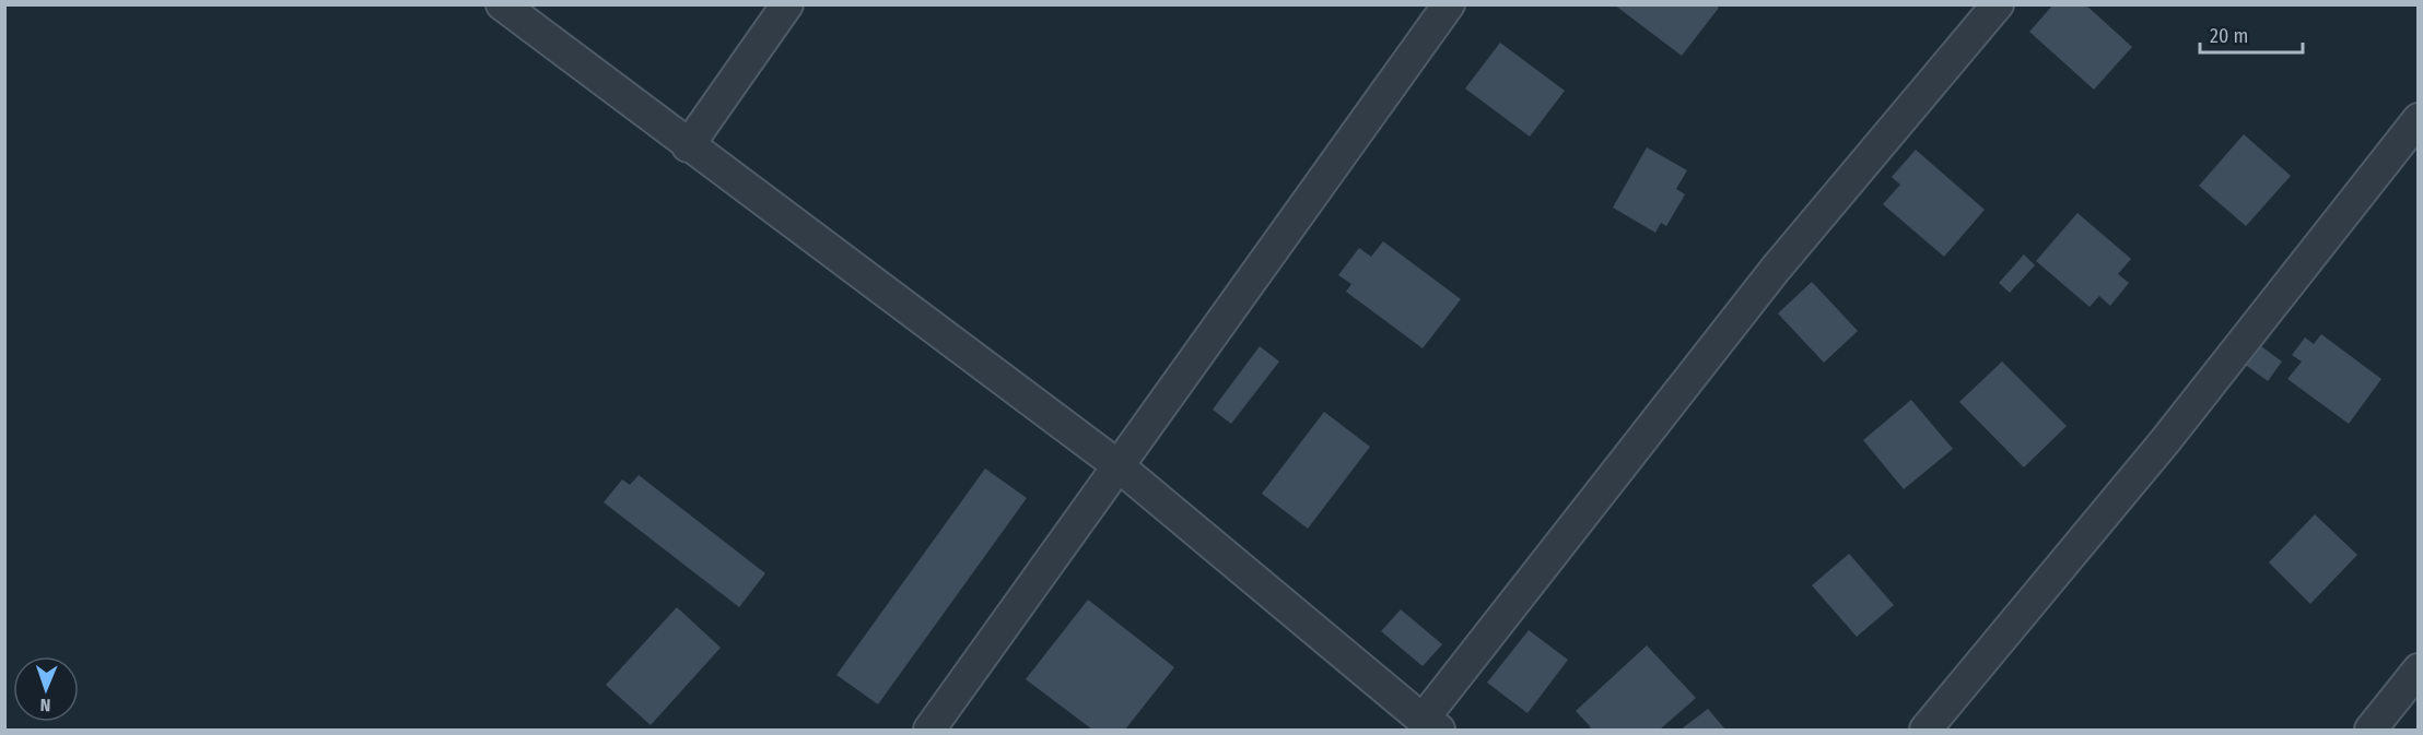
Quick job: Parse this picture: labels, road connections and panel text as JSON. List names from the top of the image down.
{
  "scale_bar": "20 m",
  "north": "bottom"
}
